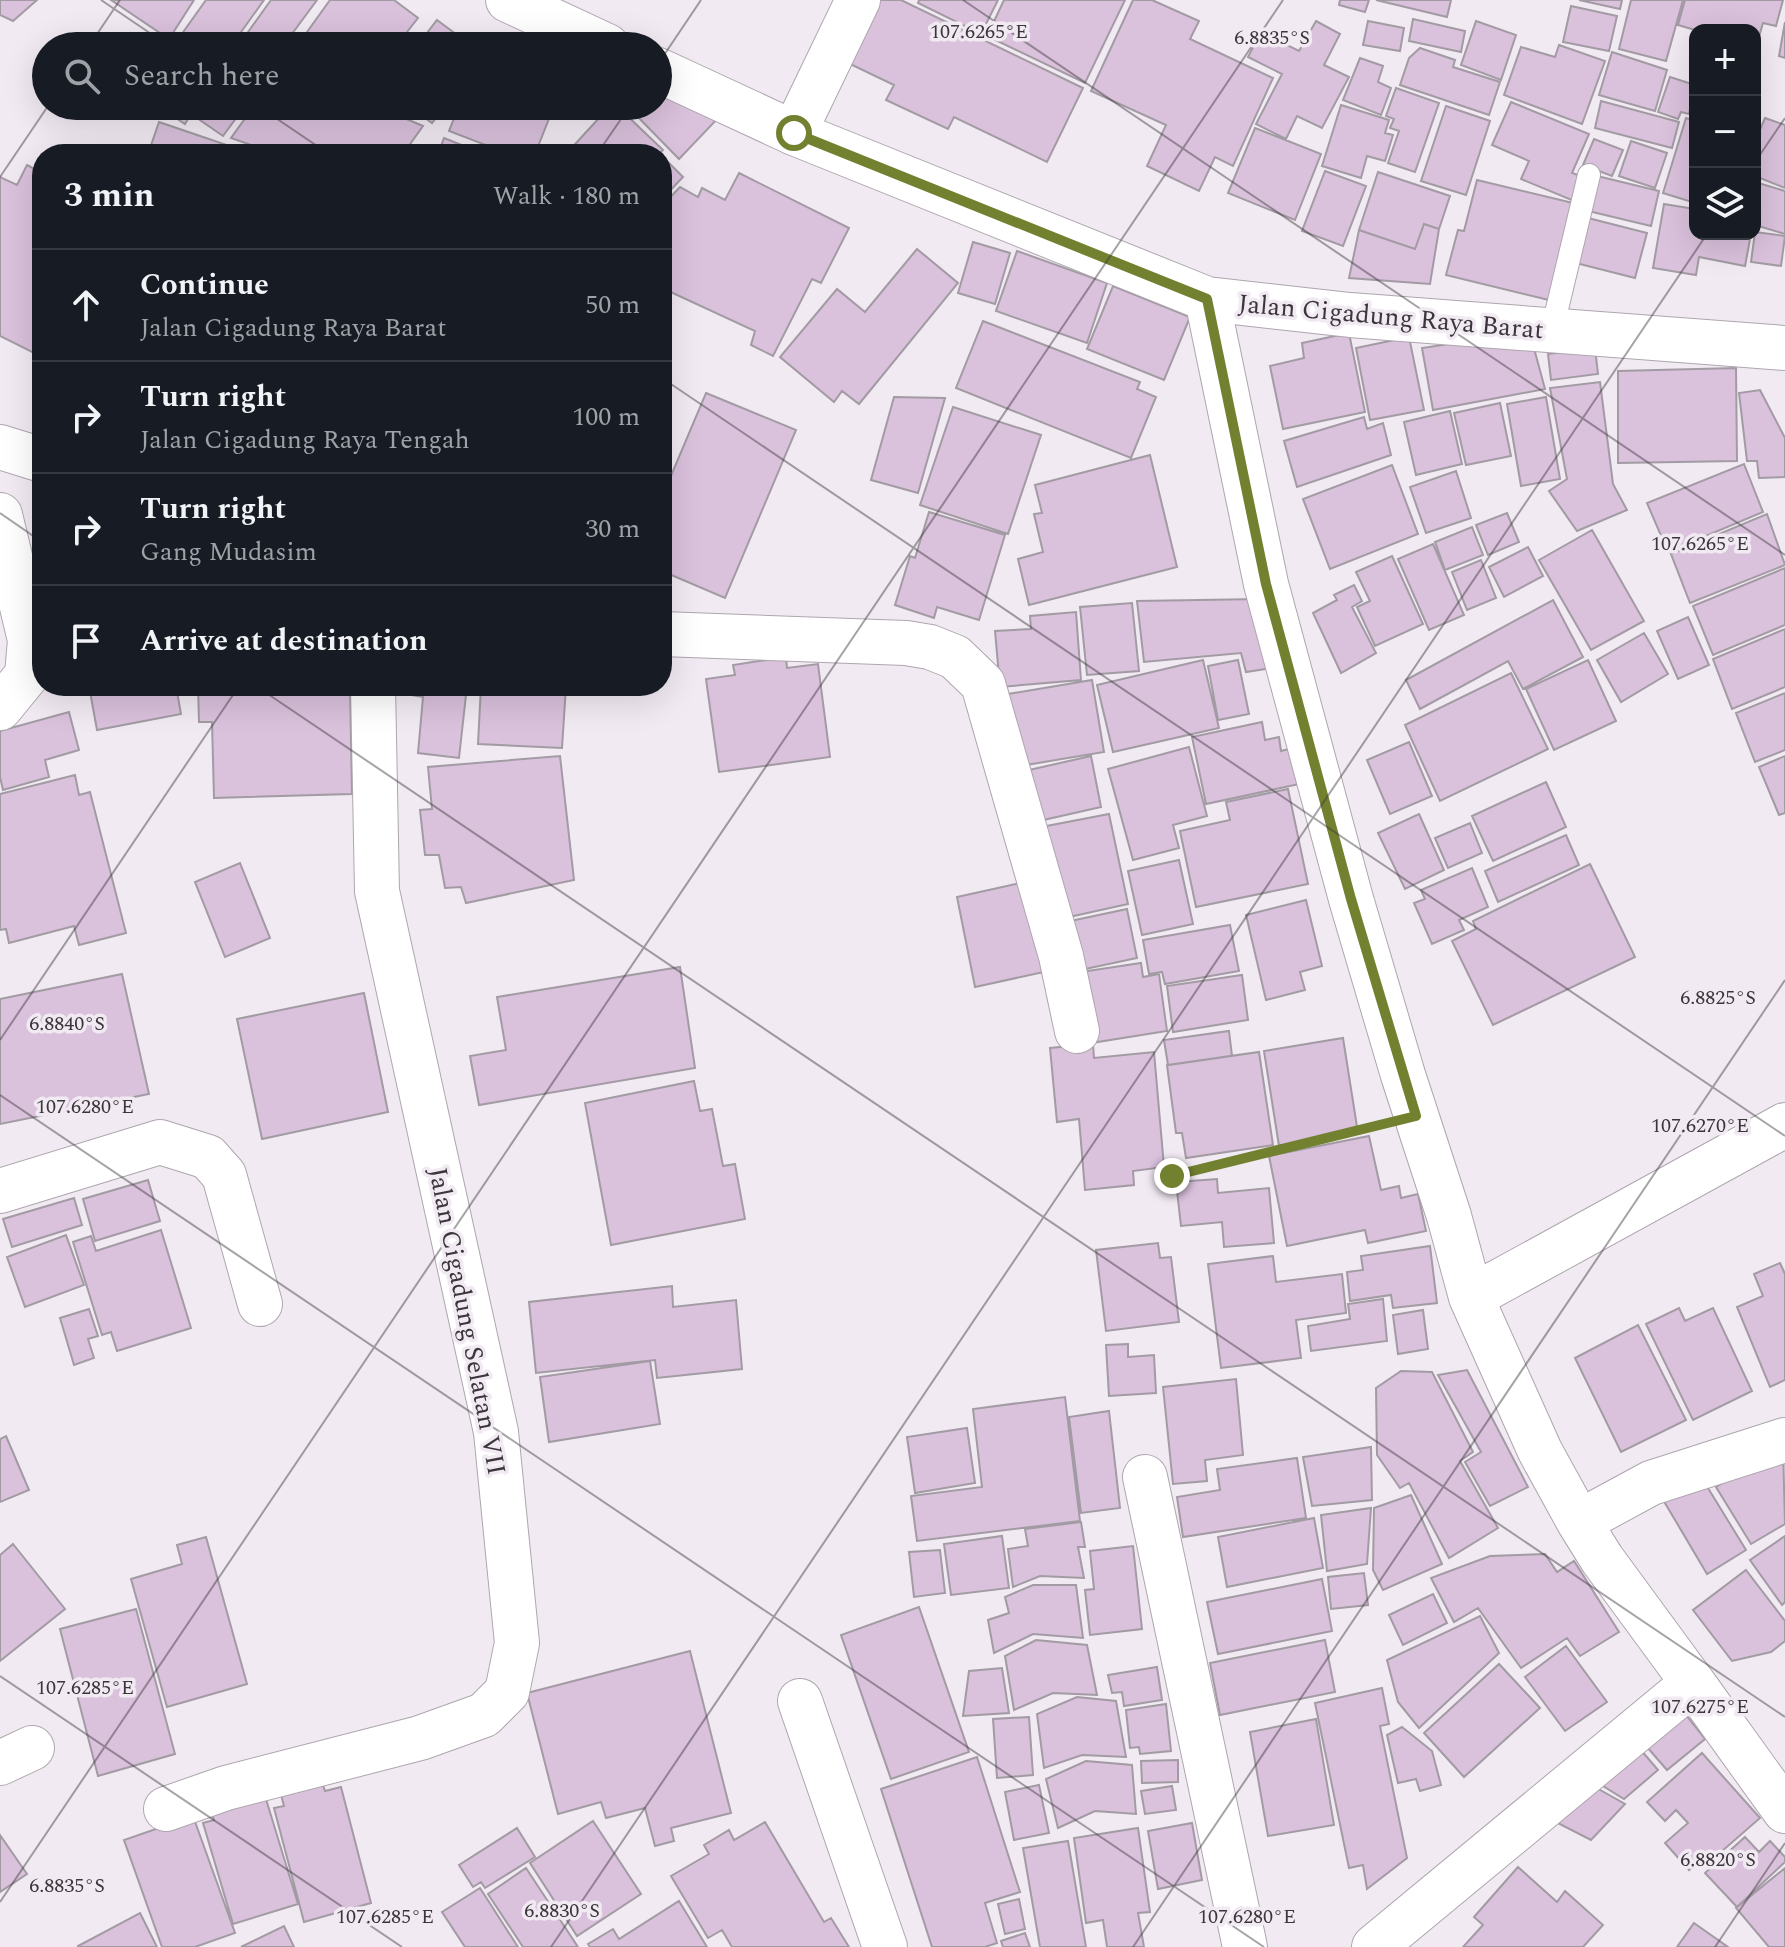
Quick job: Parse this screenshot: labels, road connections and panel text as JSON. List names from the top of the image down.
{
  "streets": {
    "street": ["Jalan Cigadung Raya Barat", "Jalan Cigadung Selatan VII"]
  },
  "page": {
    "map_buttons": ["+", "−"],
    "search": "Search here",
    "heading": ["3 min", "Walk · 180 m"],
    "list": [
      ["Continue", "Jalan Cigadung Raya Barat", "50 m"],
      ["Turn right", "Jalan Cigadung Raya Tengah", "100 m"],
      ["Turn right", "Gang Mudasim", "30 m"],
      "Arrive at destination"
    ]
  },
  "coordinates": [
    "107.6265°E",
    "6.8835°S",
    "6.8825°S",
    "6.8840°S",
    "107.6280°E",
    "107.6270°E",
    "107.6285°E",
    "107.6275°E",
    "6.8820°S",
    "6.8830°S"
  ]
}
